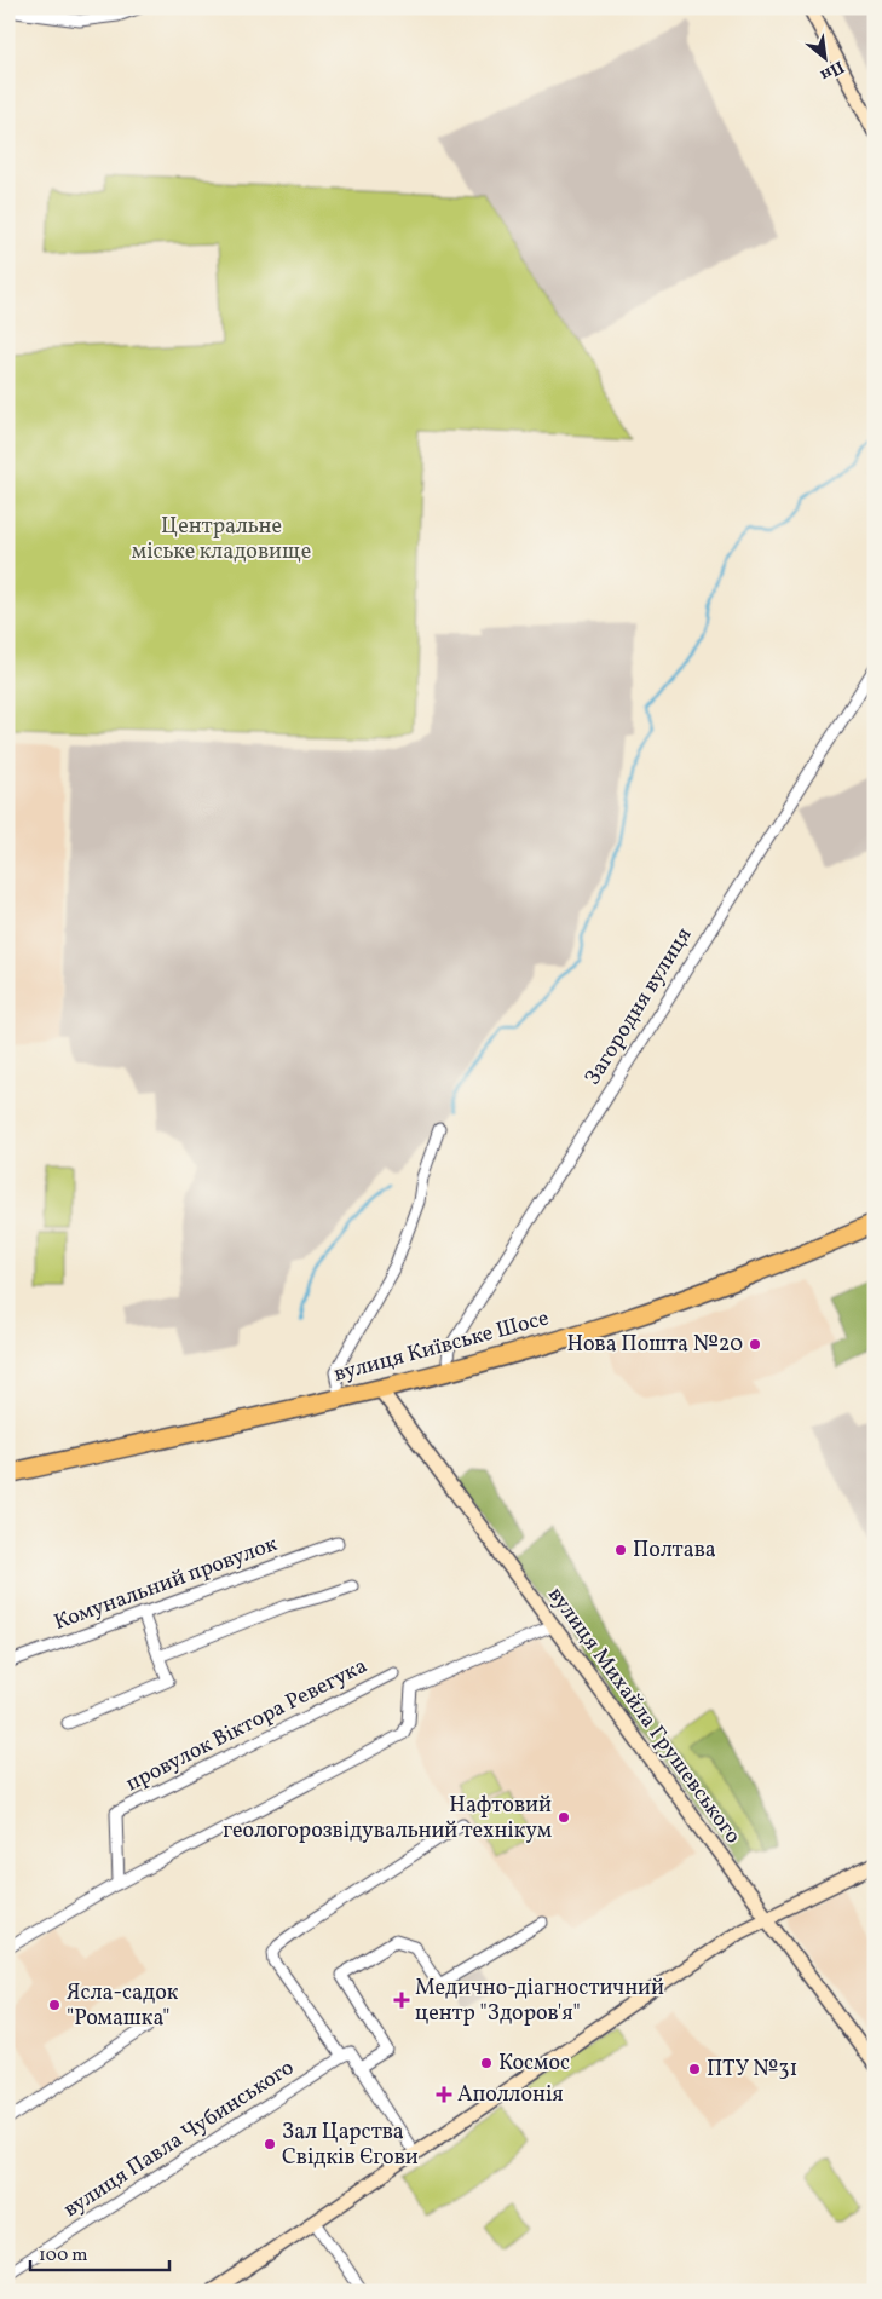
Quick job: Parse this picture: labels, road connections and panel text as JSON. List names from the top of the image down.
{
  "streets": {
    "highway": ["вулиця Київське Шосе"],
    "main road": ["вулиця Михайла Грушевського"],
    "street": [
      "Загородня вулиця",
      "Комунальний провулок",
      "провулок Віктора Ревегука",
      "вулиця Павла Чубинського"
    ]
  },
  "crossings": [
    ["Загородня вулиця", "вулиця Київське Шосе"],
    ["вулиця Київське Шосе", "вулиця Михайла Грушевського"]
  ],
  "parks": ["Центральне міське кладовище"],
  "places": {
    "other": [
      "Нова Пошта №20",
      "Полтава",
      "Нафтовий геологорозвідувальний технікум",
      "Ясла-садок \"Ромашка\"",
      "Космос",
      "ПТУ №31",
      "Зал Царства Cвідків Єгови"
    ],
    "health": ["Медично-діагностичний центр \"Здоров'я\"", "Аполлонія"]
  },
  "scale_bar": "100 m",
  "north": "bottom right"
}
